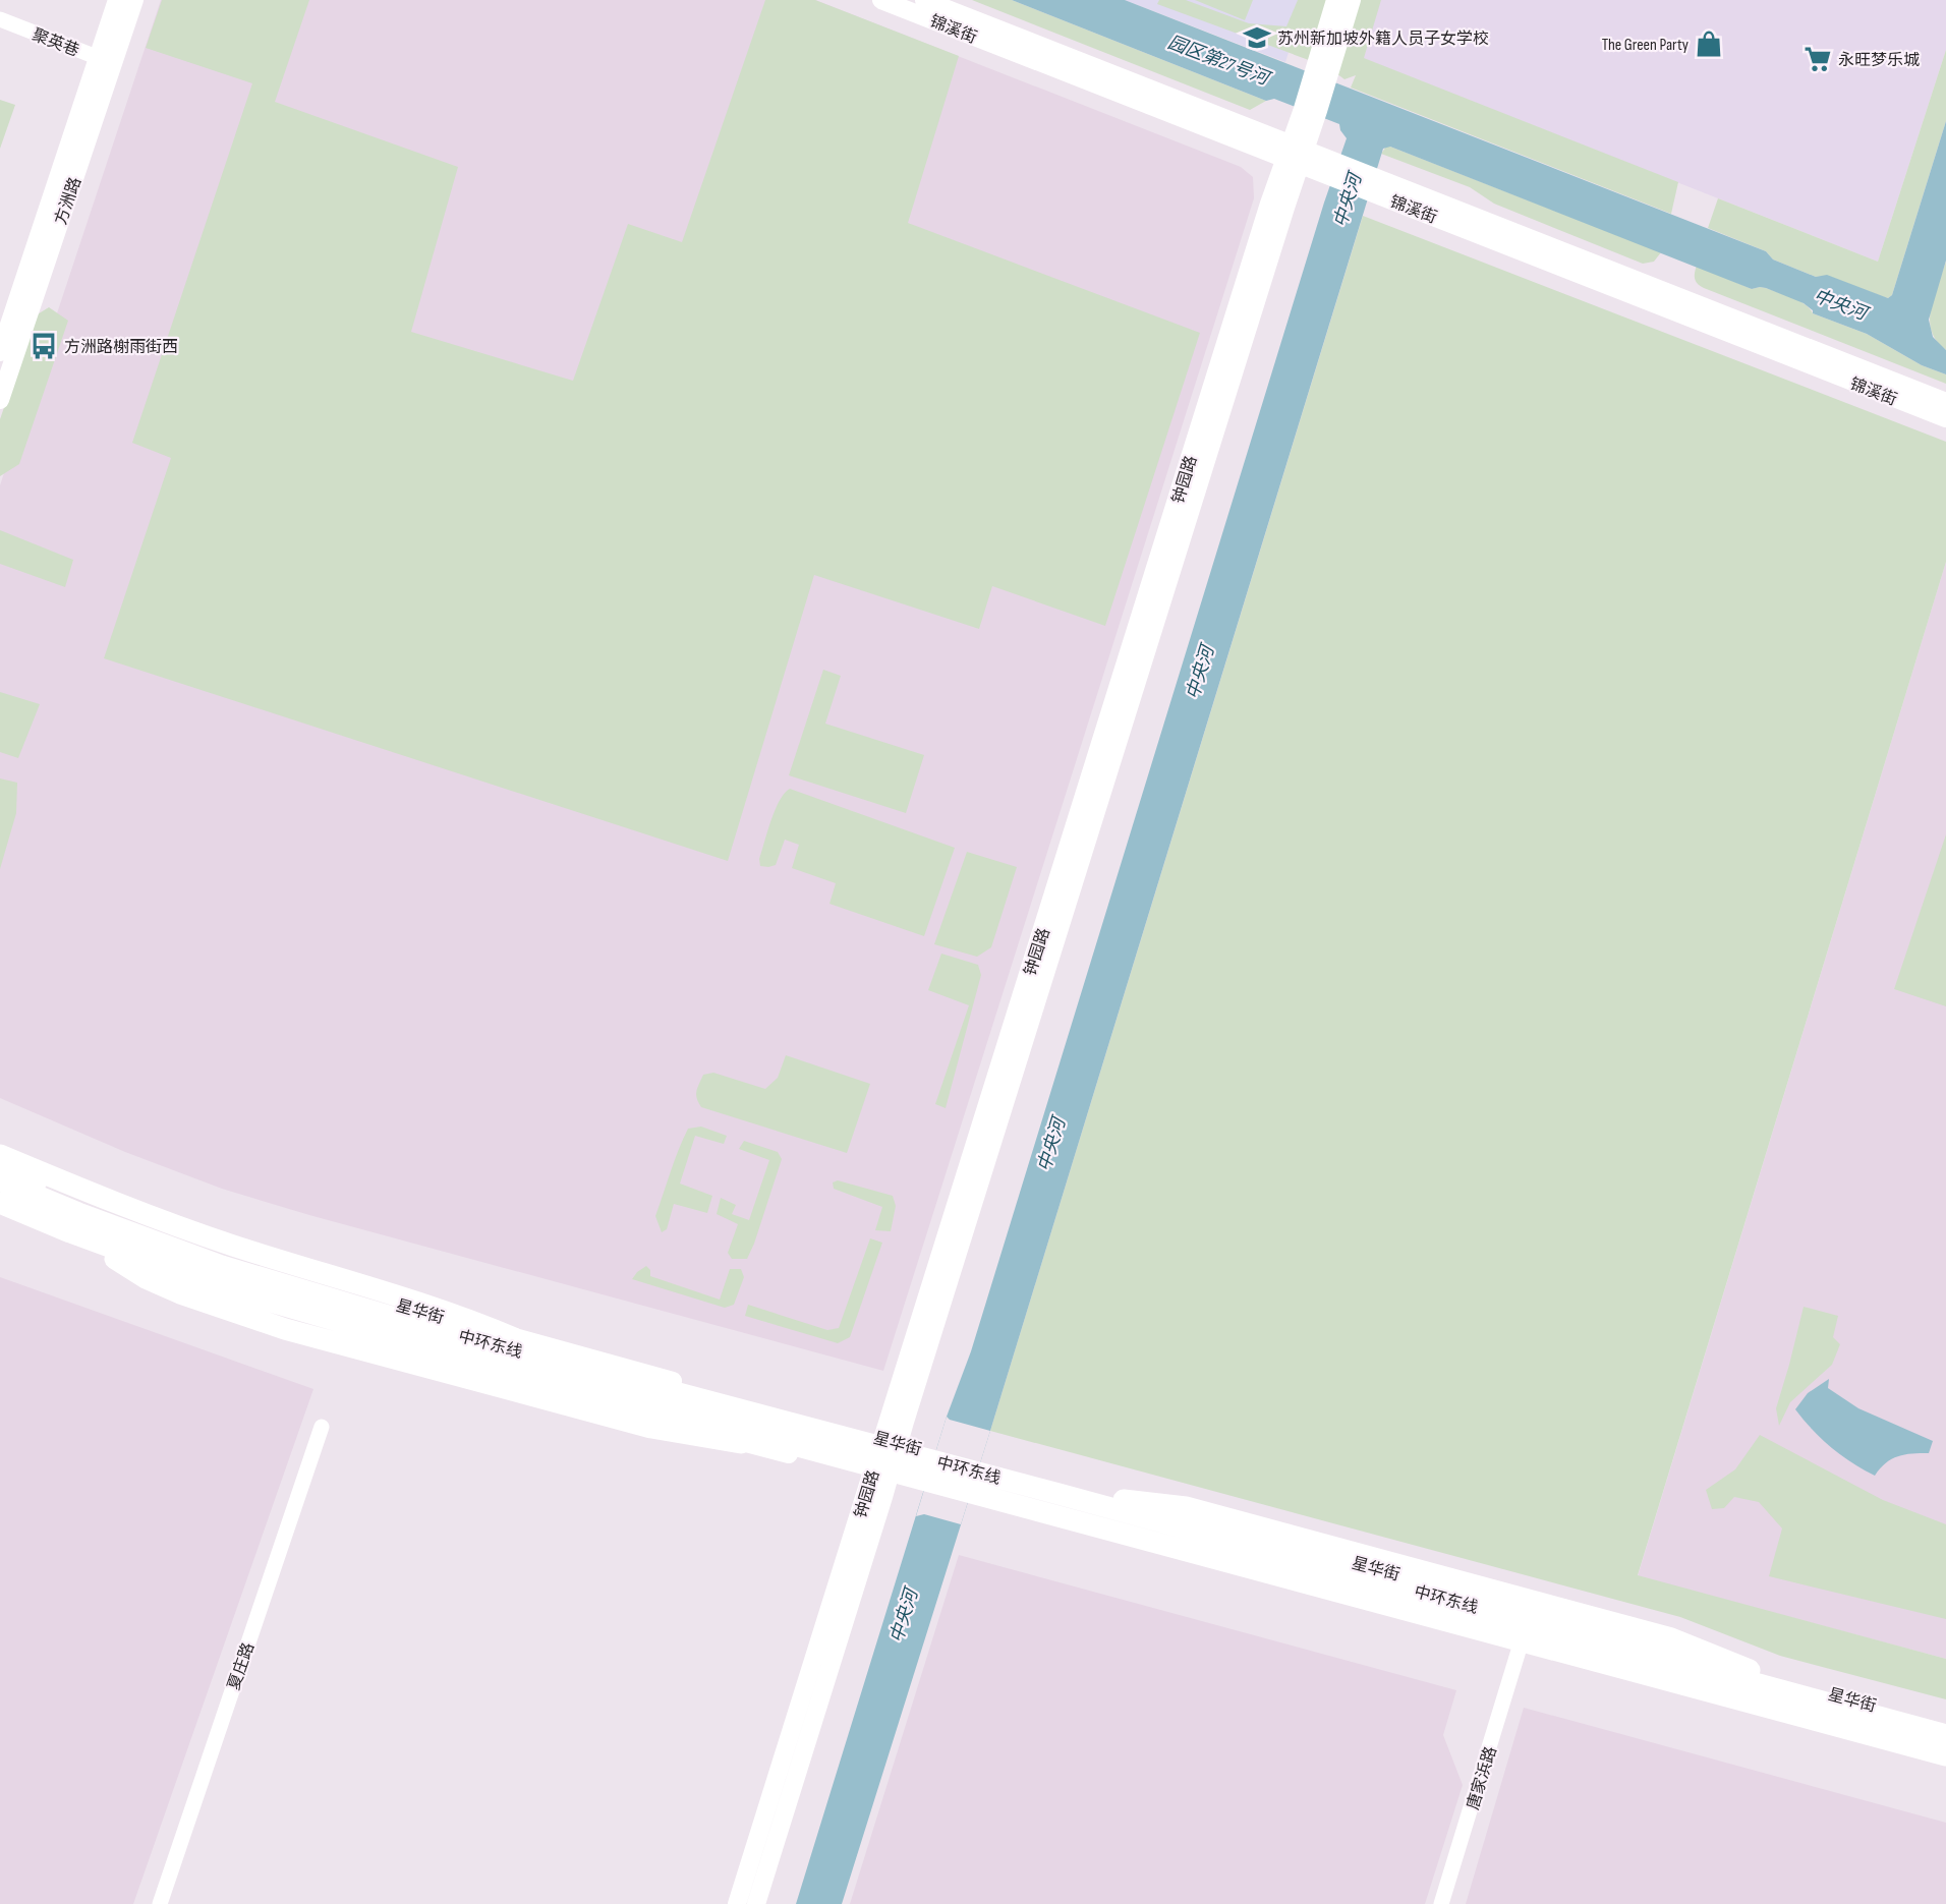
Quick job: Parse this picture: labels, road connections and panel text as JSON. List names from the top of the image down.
{
  "streets": {
    "highway": ["中环东线"],
    "main road": [
      "锦溪街",
      "方洲路",
      "钟园路",
      "星华街"
    ],
    "street": ["聚英巷", "夏庄路", "唐家浜路"]
  },
  "crossings": [
    ["锦溪街", "钟园路"],
    ["聚英巷", "方洲路"],
    ["钟园路", "星华街"]
  ],
  "water": ["园区第27号河", "中央河"],
  "places": {
    "school or university": ["苏州新加坡外籍人员子女学校"],
    "shop": ["The Green Party"],
    "supermarket": ["永旺梦乐城"],
    "bus stop": ["方洲路榭雨街西"]
  }
}
